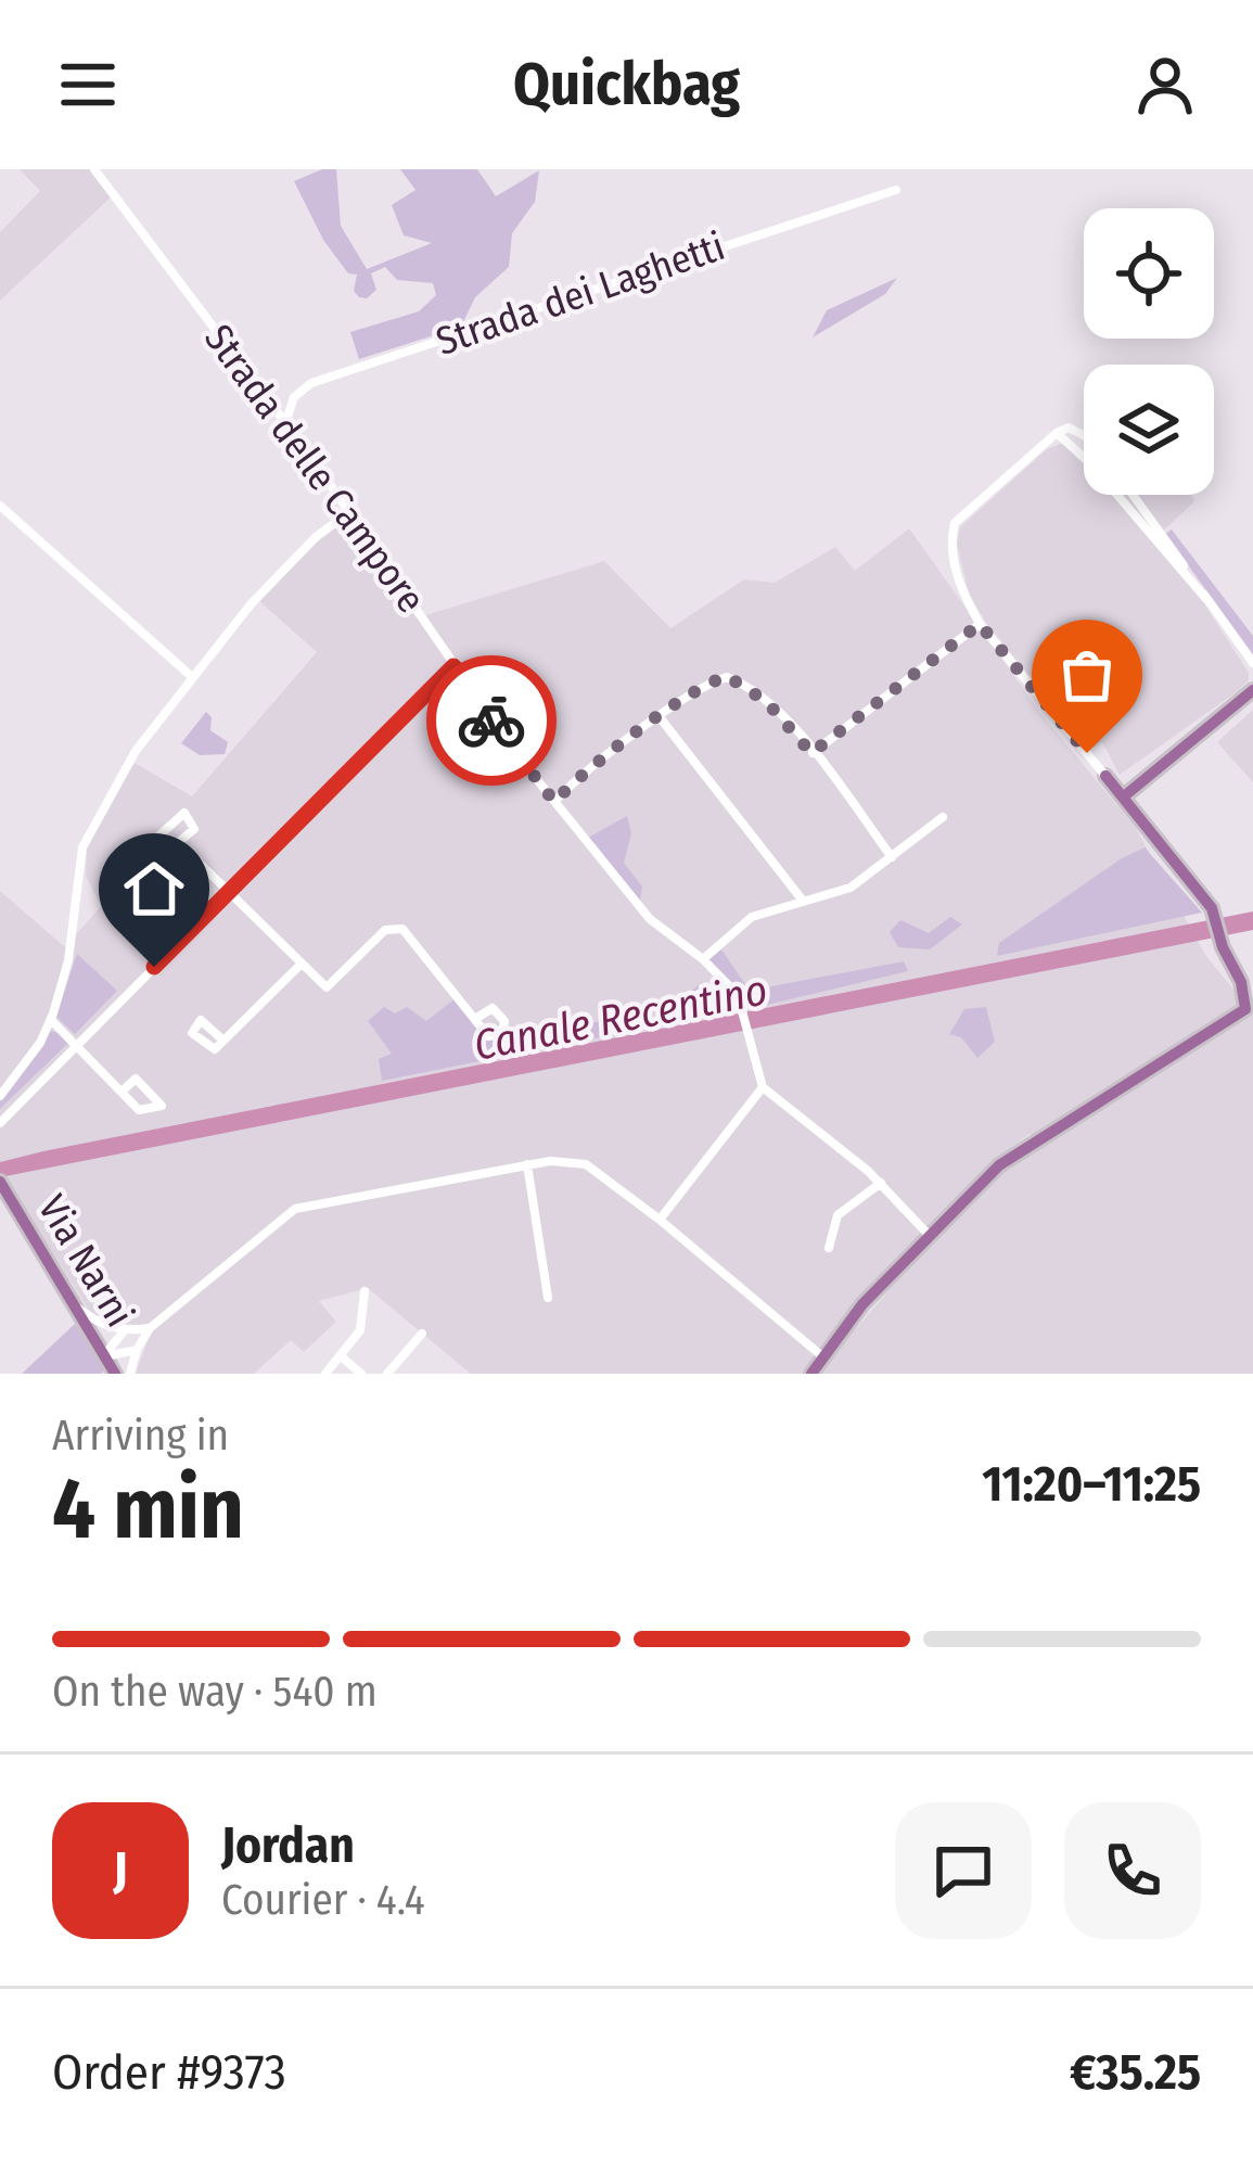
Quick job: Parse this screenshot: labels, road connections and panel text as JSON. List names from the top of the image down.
{
  "streets": {
    "main road": ["Via Narni"],
    "street": ["Strada dei Laghetti", "Strada delle Campore"]
  },
  "crossings": [
    ["Strada dei Laghetti", "Strada delle Campore"]
  ],
  "water": ["Canale Recentino"],
  "page": {
    "header": "Quickbag",
    "heading": ["4 min", "Arriving in", "11:20–11:25"],
    "panel": [
      "Jordan",
      "Courier · 4.4",
      "Order #9373",
      "€35.25"
    ],
    "bar": "On the way · 540 m",
    "round": "J"
  }
}
